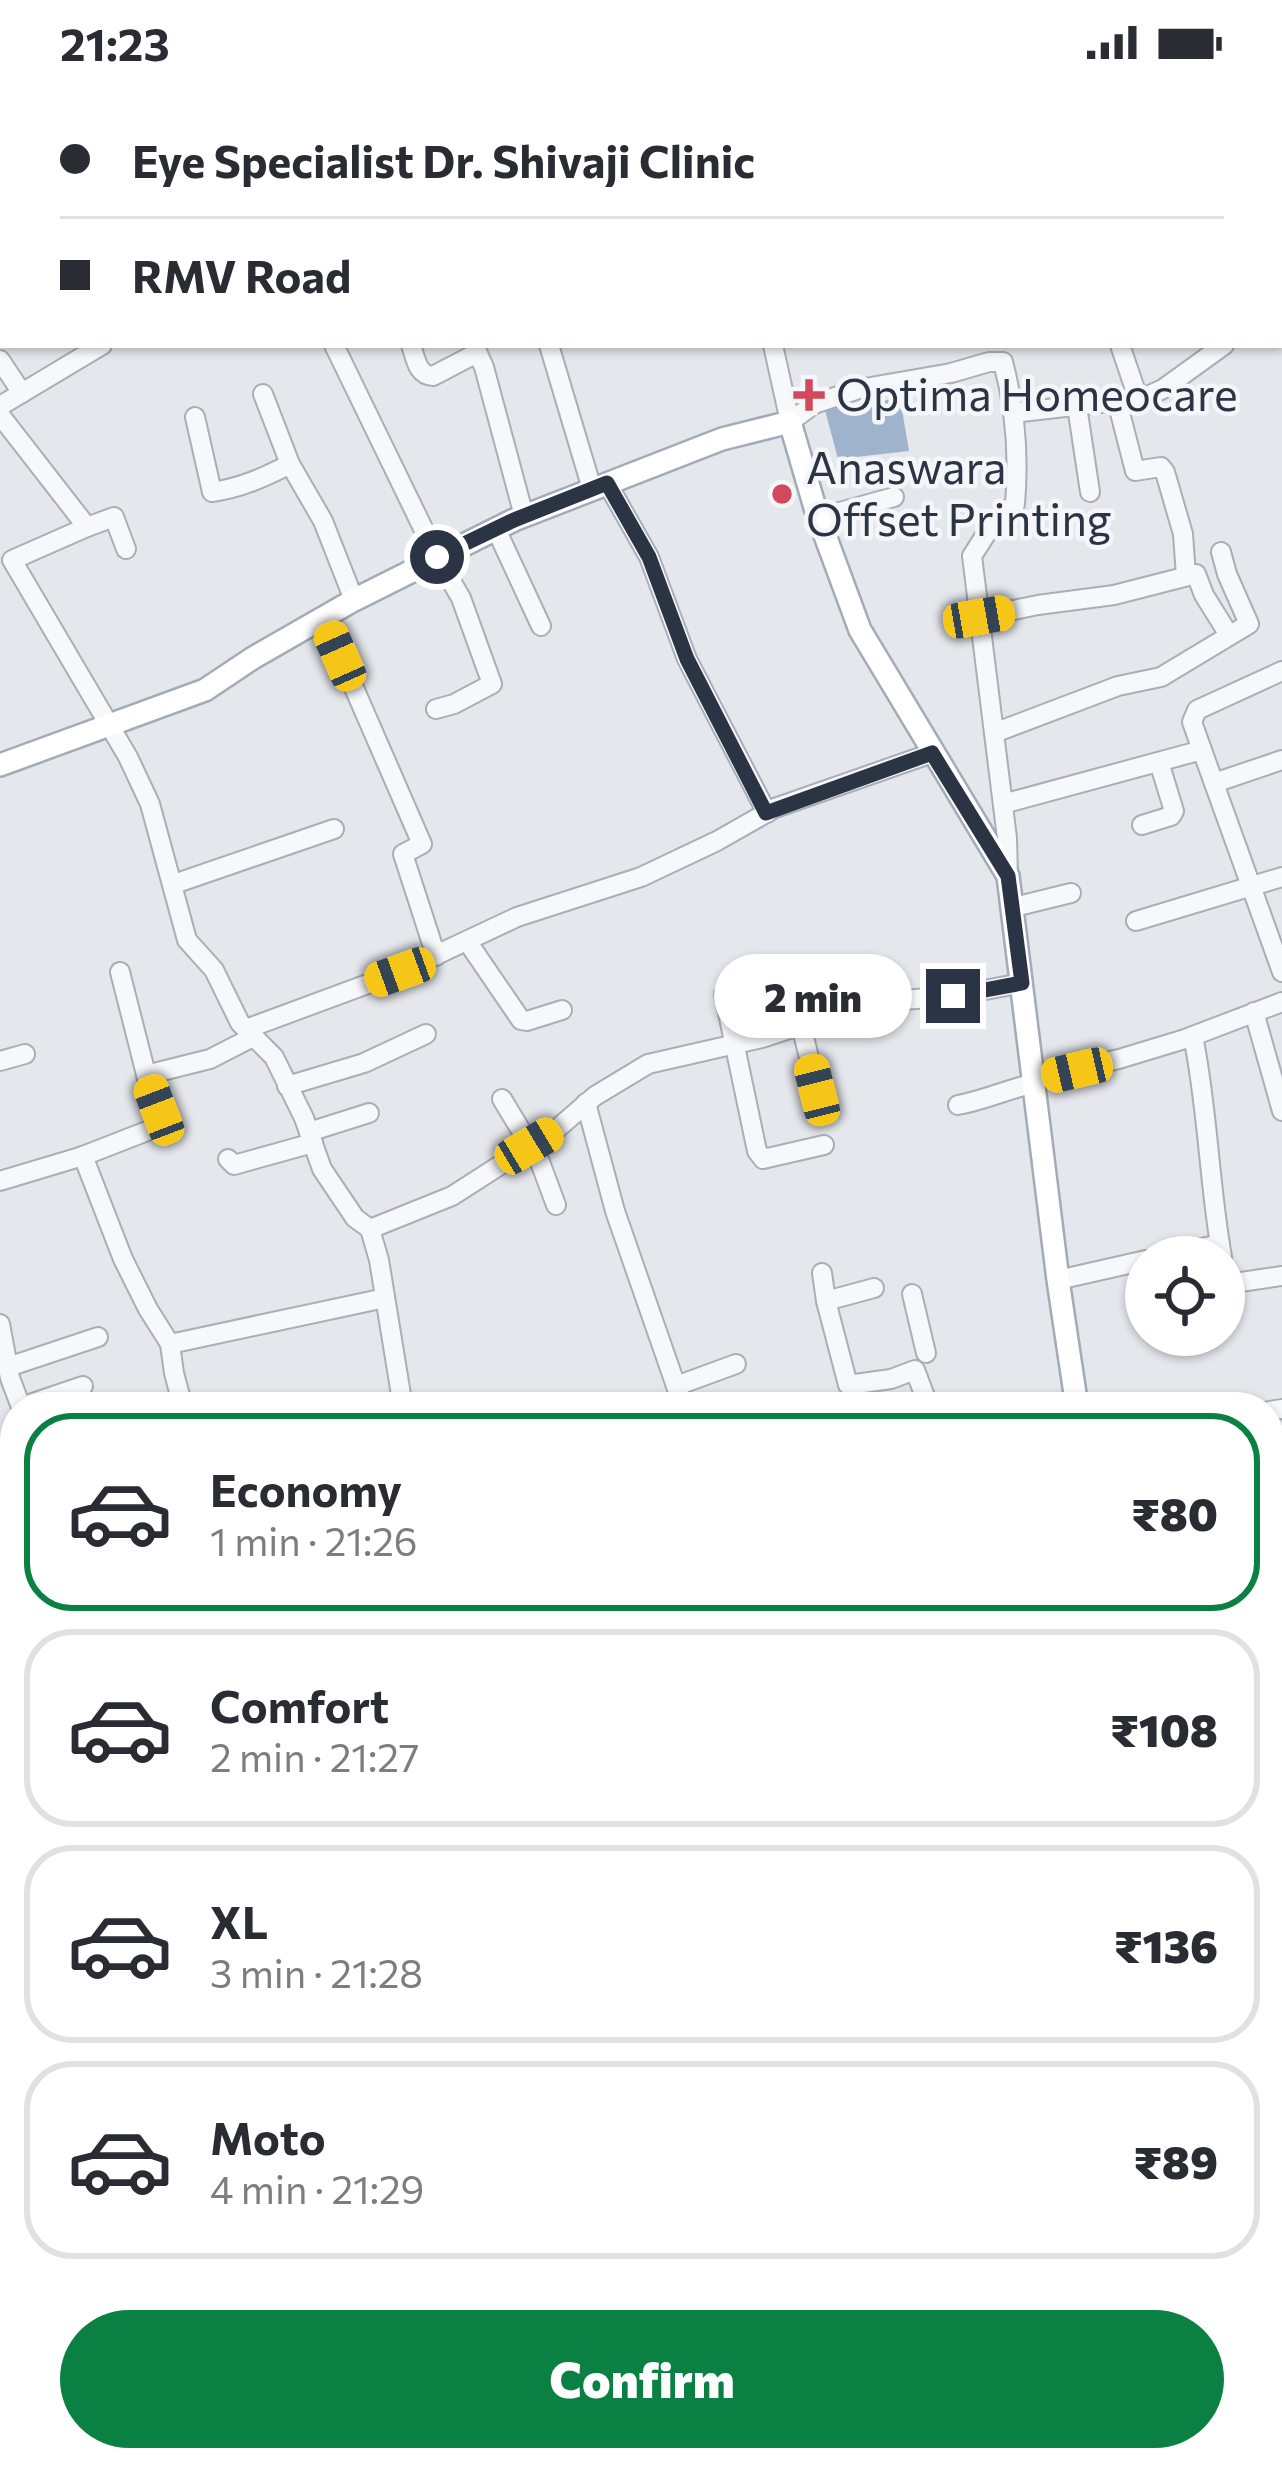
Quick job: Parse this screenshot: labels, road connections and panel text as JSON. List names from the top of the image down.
{
  "places": {
    "health": ["Optima Homeocare"],
    "other": ["Anaswara Offset Printing"]
  },
  "page": {
    "status": "21:23",
    "banner": ["Eye Specialist Dr. Shivaji Clinic", "RMV Road"],
    "bubble": "2 min",
    "list": [
      {
        "name": "Economy",
        "note": "1 min · 21:26",
        "value": "₹80"
      },
      {
        "name": "Comfort",
        "note": "2 min · 21:27",
        "value": "₹108"
      },
      {
        "name": "XL",
        "note": "3 min · 21:28",
        "value": "₹136"
      },
      {
        "name": "Moto",
        "note": "4 min · 21:29",
        "value": "₹89"
      }
    ],
    "buttons": "Confirm"
  }
}
